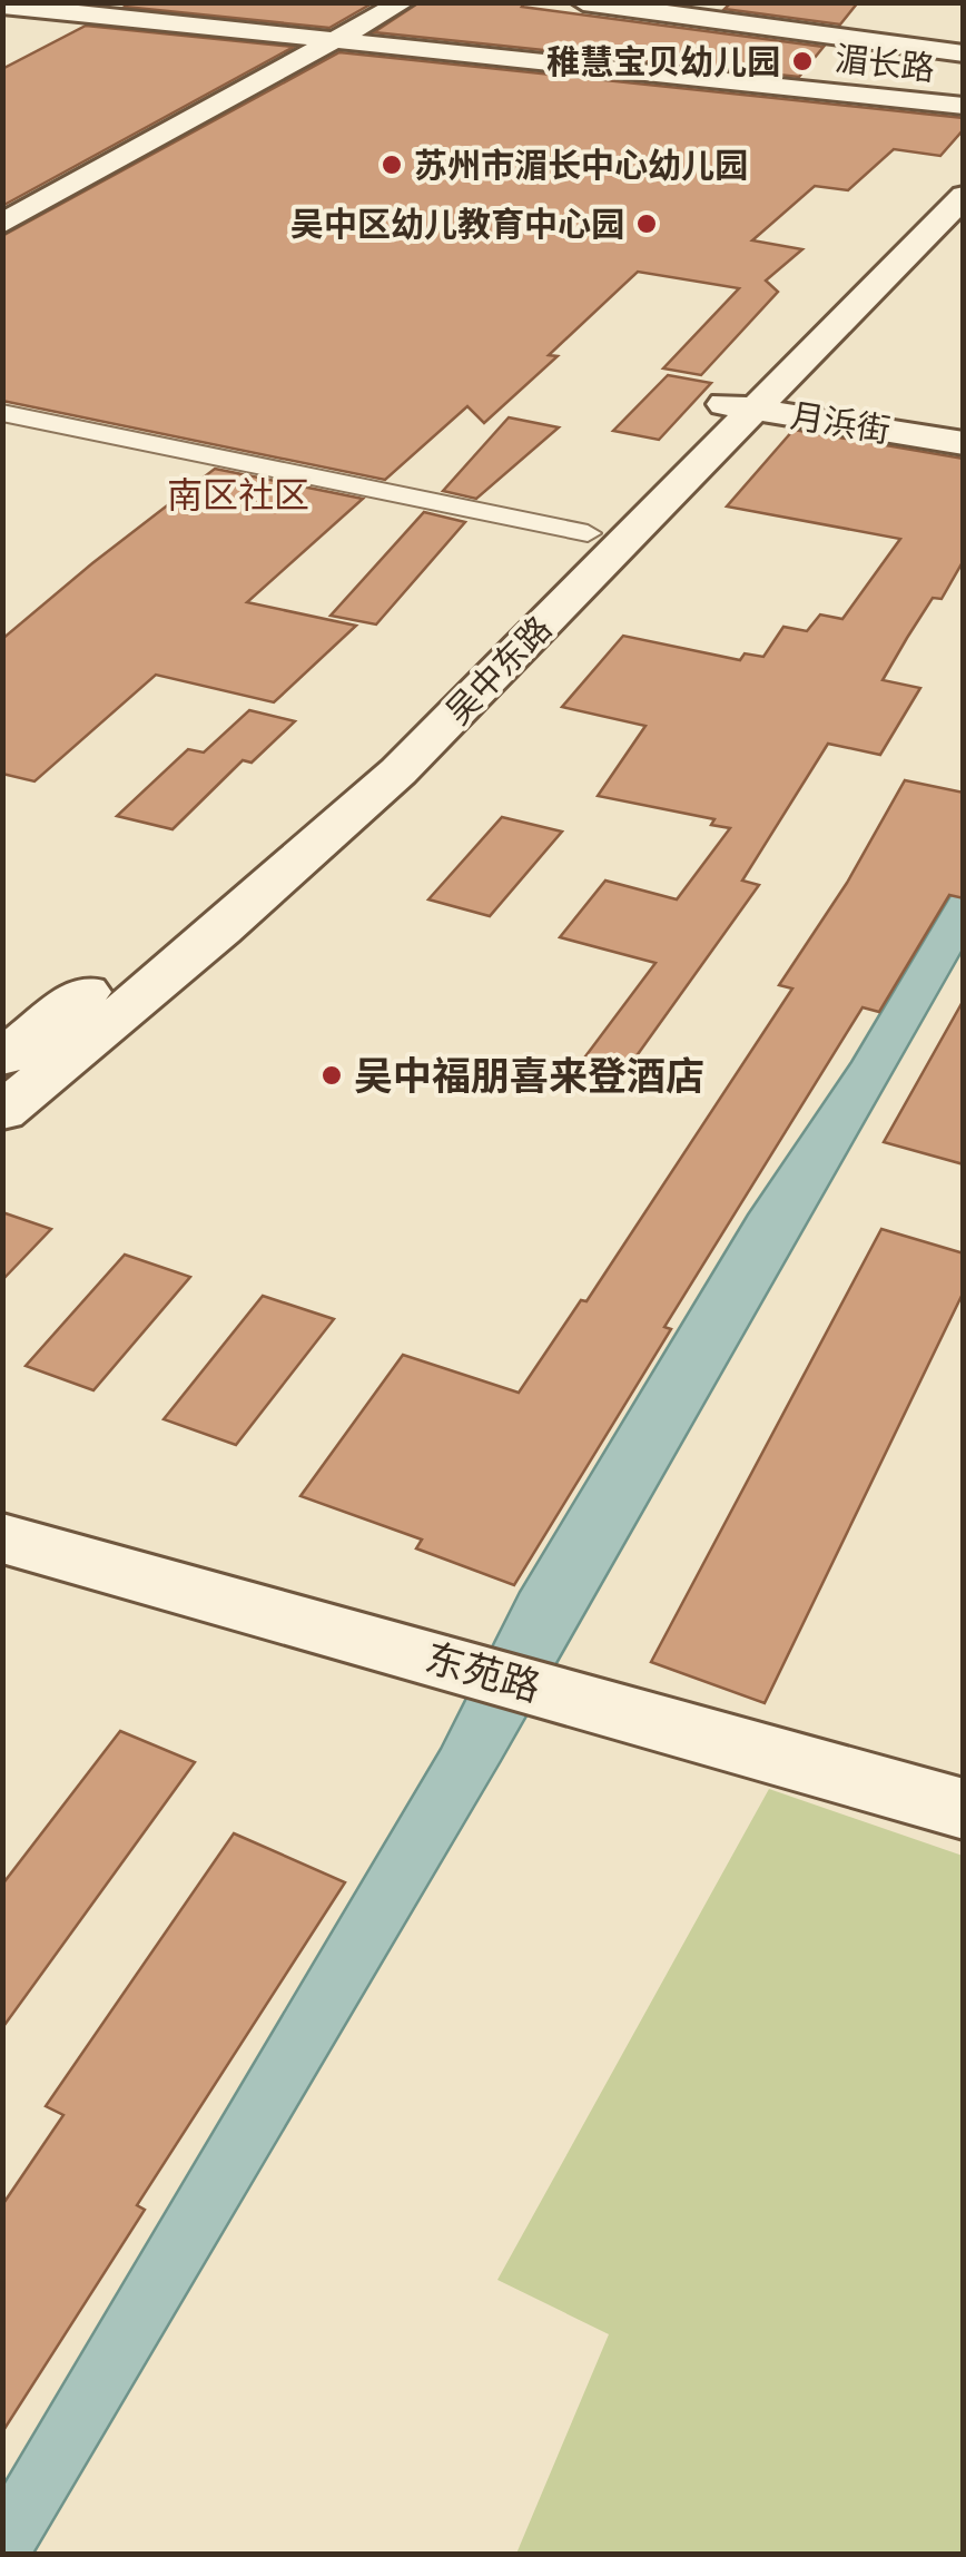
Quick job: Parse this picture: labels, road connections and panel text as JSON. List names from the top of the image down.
{
  "streets": {
    "main road": [
      "湄长路",
      "月浜街",
      "吴中东路",
      "东苑路"
    ]
  },
  "crossings": [
    ["月浜街", "吴中东路"]
  ],
  "districts": ["南区社区"],
  "places": [
    "稚慧宝贝幼儿园",
    "苏州市湄长中心幼儿园",
    "吴中区幼儿教育中心园",
    "吴中福朋喜来登酒店"
  ]
}
